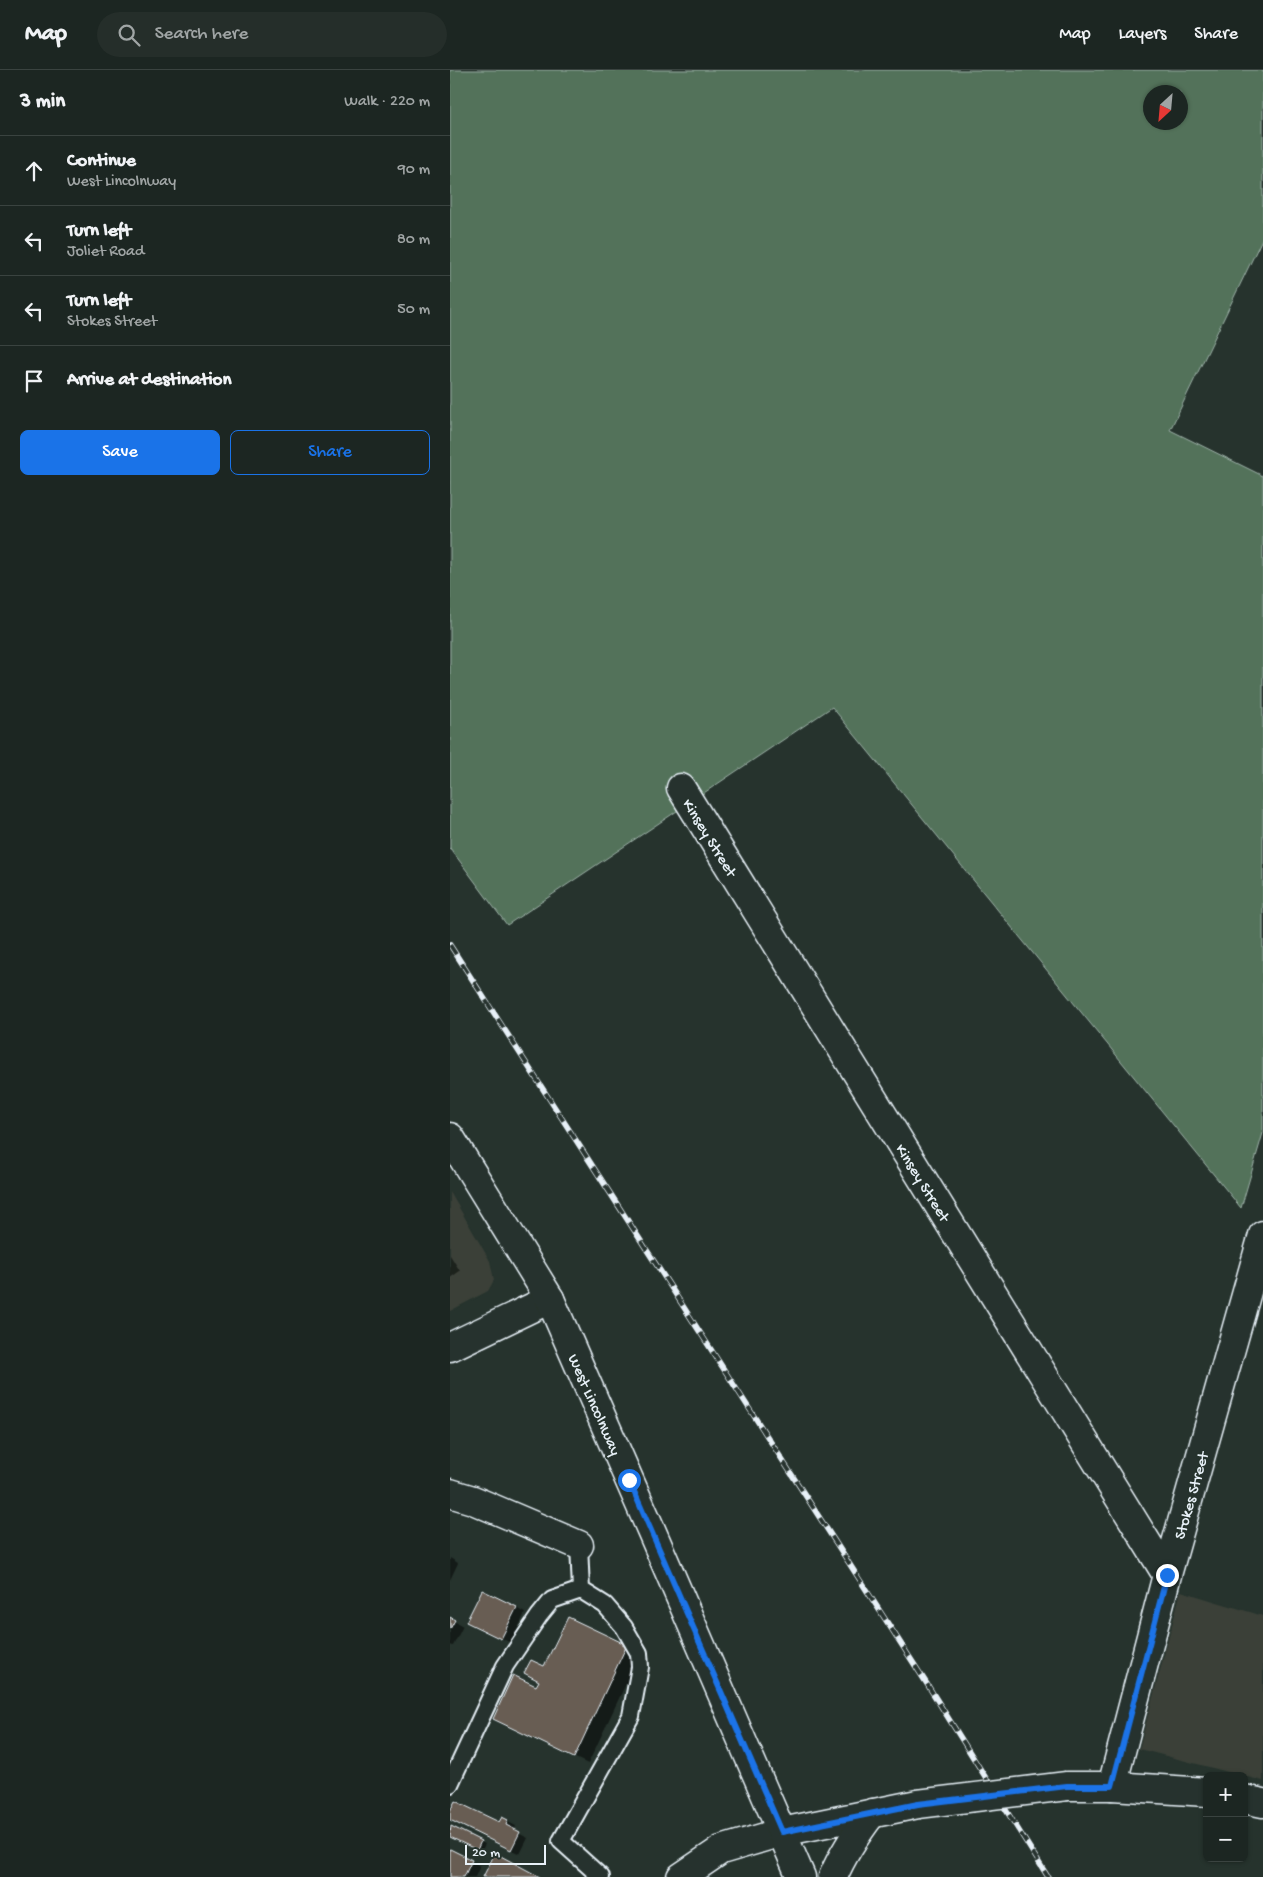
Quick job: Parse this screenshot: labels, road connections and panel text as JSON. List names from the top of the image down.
{
  "streets": {
    "street": ["Kinsey Street", "West Lincolnway", "Stokes Street"]
  },
  "crossings": [
    ["Kinsey Street", "Stokes Street"]
  ],
  "scale_bar": "20 m",
  "north": "bottom left",
  "page": {
    "header": "Map",
    "search": "Search here",
    "nav": ["Map", "Layers", "Share"],
    "heading": ["3 min", "Walk · 220 m"],
    "list": [
      ["Continue", "West Lincolnway", "90 m"],
      ["Turn left", "Joliet Road", "80 m"],
      ["Turn left", "Stokes Street", "50 m"],
      "Arrive at destination"
    ],
    "buttons": ["Save", "Share"],
    "map_buttons": ["+", "−"],
    "scale": "20 m"
  }
}
